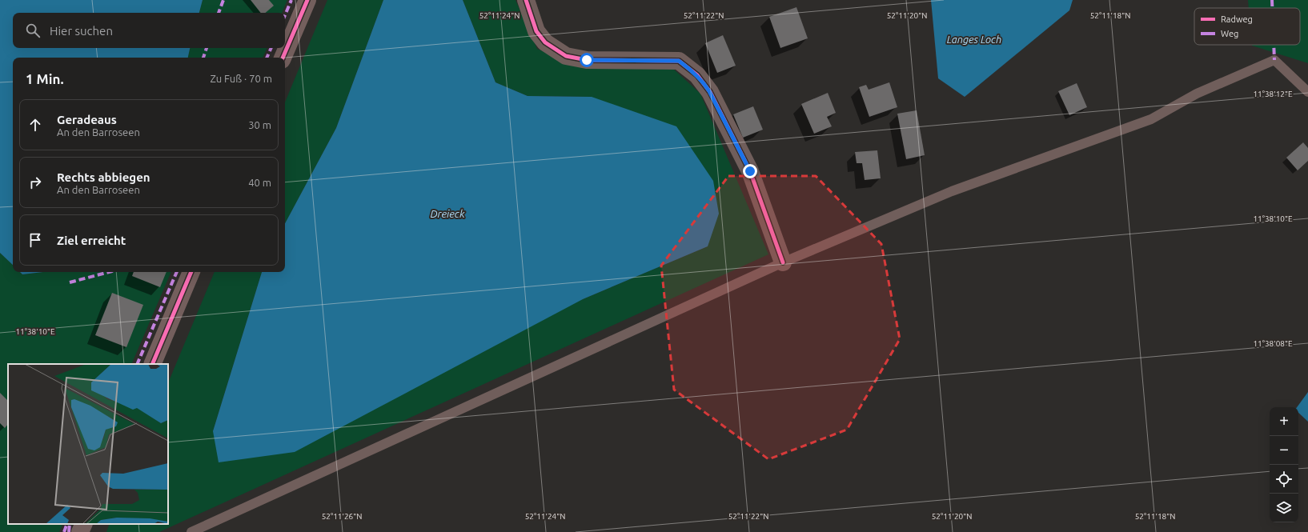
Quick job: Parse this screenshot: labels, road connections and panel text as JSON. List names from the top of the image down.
{
  "water": ["Langes Loch", "Dreieck"],
  "legend": ["Radweg", "Weg"],
  "page": {
    "search": "Hier suchen",
    "heading": ["1 Min.", "Zu Fuß · 70 m"],
    "list": [
      ["Geradeaus", "An den Barroseen", "30 m"],
      ["Rechts abbiegen", "An den Barroseen", "40 m"],
      "Ziel erreicht"
    ],
    "map_buttons": ["+", "−"]
  },
  "coordinates": [
    "52°11'24\"N",
    "52°11'22\"N",
    "52°11'20\"N",
    "52°11'18\"N",
    "11°38'12\"E",
    "11°38'10\"E",
    "11°38'08\"E",
    "52°11'26\"N"
  ]
}
